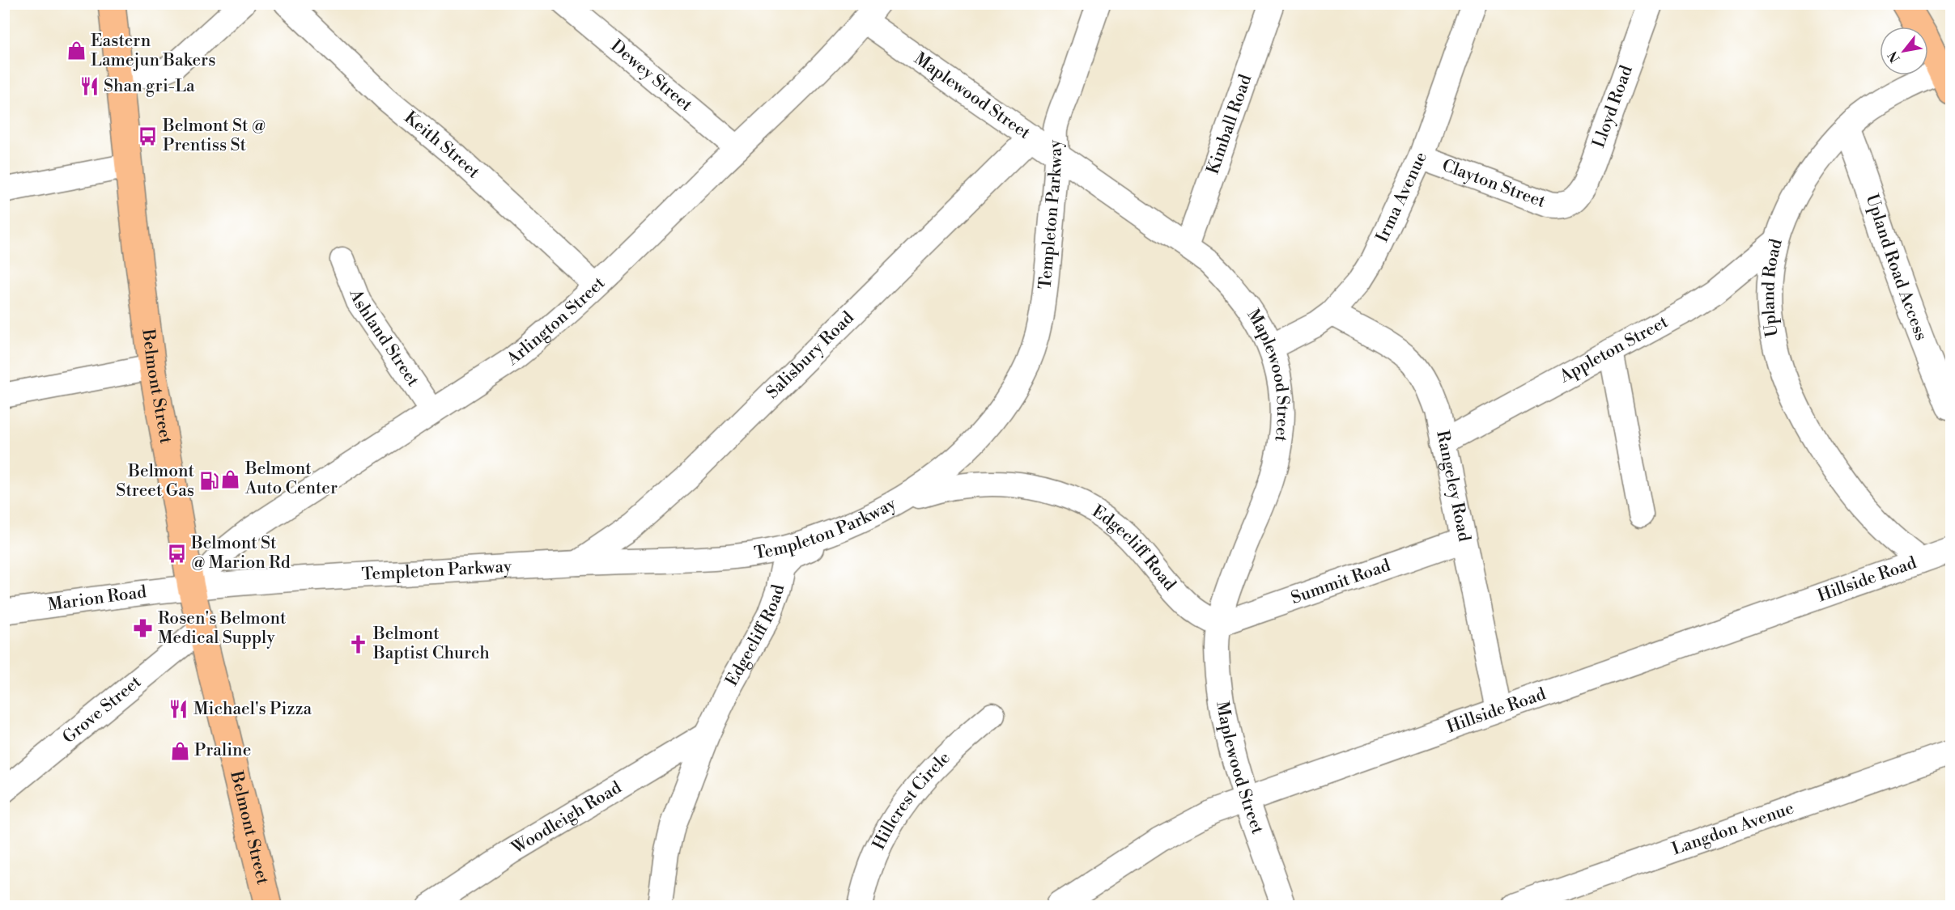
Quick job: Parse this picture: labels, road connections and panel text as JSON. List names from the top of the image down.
{
  "streets": {
    "main road": ["Belmont Street"],
    "street": [
      "Dewey Street",
      "Maplewood Street",
      "Lloyd Road",
      "Kimball Road",
      "Keith Street",
      "Clayton Street",
      "Irma Avenue",
      "Templeton Parkway",
      "Upland Road Access",
      "Upland Road",
      "Arlington Street",
      "Ashland Street",
      "Appleton Street",
      "Salisbury Road",
      "Rangeley Road",
      "Edgecliff Road",
      "Hillside Road",
      "Summit Road",
      "Marion Road",
      "Grove Street",
      "Hillcrest Circle",
      "Woodleigh Road",
      "Langdon Avenue"
    ]
  },
  "crossings": [
    ["Dewey Street", "Arlington Street"],
    ["Maplewood Street", "Kimball Road"],
    ["Maplewood Street", "Irma Avenue"],
    ["Maplewood Street", "Templeton Parkway"],
    ["Maplewood Street", "Arlington Street"],
    ["Maplewood Street", "Salisbury Road"],
    ["Maplewood Street", "Edgecliff Road"],
    ["Maplewood Street", "Hillside Road"],
    ["Maplewood Street", "Summit Road"],
    ["Lloyd Road", "Clayton Street"],
    ["Keith Street", "Arlington Street"],
    ["Clayton Street", "Irma Avenue"],
    ["Irma Avenue", "Rangeley Road"],
    ["Templeton Parkway", "Arlington Street"],
    ["Templeton Parkway", "Salisbury Road"],
    ["Templeton Parkway", "Belmont Street"],
    ["Templeton Parkway", "Edgecliff Road"],
    ["Templeton Parkway", "Marion Road"],
    ["Upland Road Access", "Upland Road"],
    ["Upland Road", "Appleton Street"],
    ["Upland Road", "Hillside Road"],
    ["Arlington Street", "Ashland Street"],
    ["Arlington Street", "Belmont Street"],
    ["Arlington Street", "Marion Road"],
    ["Appleton Street", "Rangeley Road"],
    ["Belmont Street", "Marion Road"],
    ["Belmont Street", "Grove Street"],
    ["Rangeley Road", "Hillside Road"],
    ["Rangeley Road", "Summit Road"],
    ["Edgecliff Road", "Summit Road"],
    ["Edgecliff Road", "Woodleigh Road"]
  ],
  "places": {
    "shop": ["Eastern Lamejun Bakers", "Belmont Auto Center", "Praline"],
    "restaurant": ["Shan gri-La", "Michael's Pizza"],
    "bus stop": ["Belmont St @ Prentiss St", "Belmont St @ Marion Rd"],
    "fuel station": ["Belmont Street Gas"],
    "pharmacy": ["Rosen's Belmont Medical Supply"],
    "church": ["Belmont Baptist Church"]
  },
  "north": "bottom left"
}
